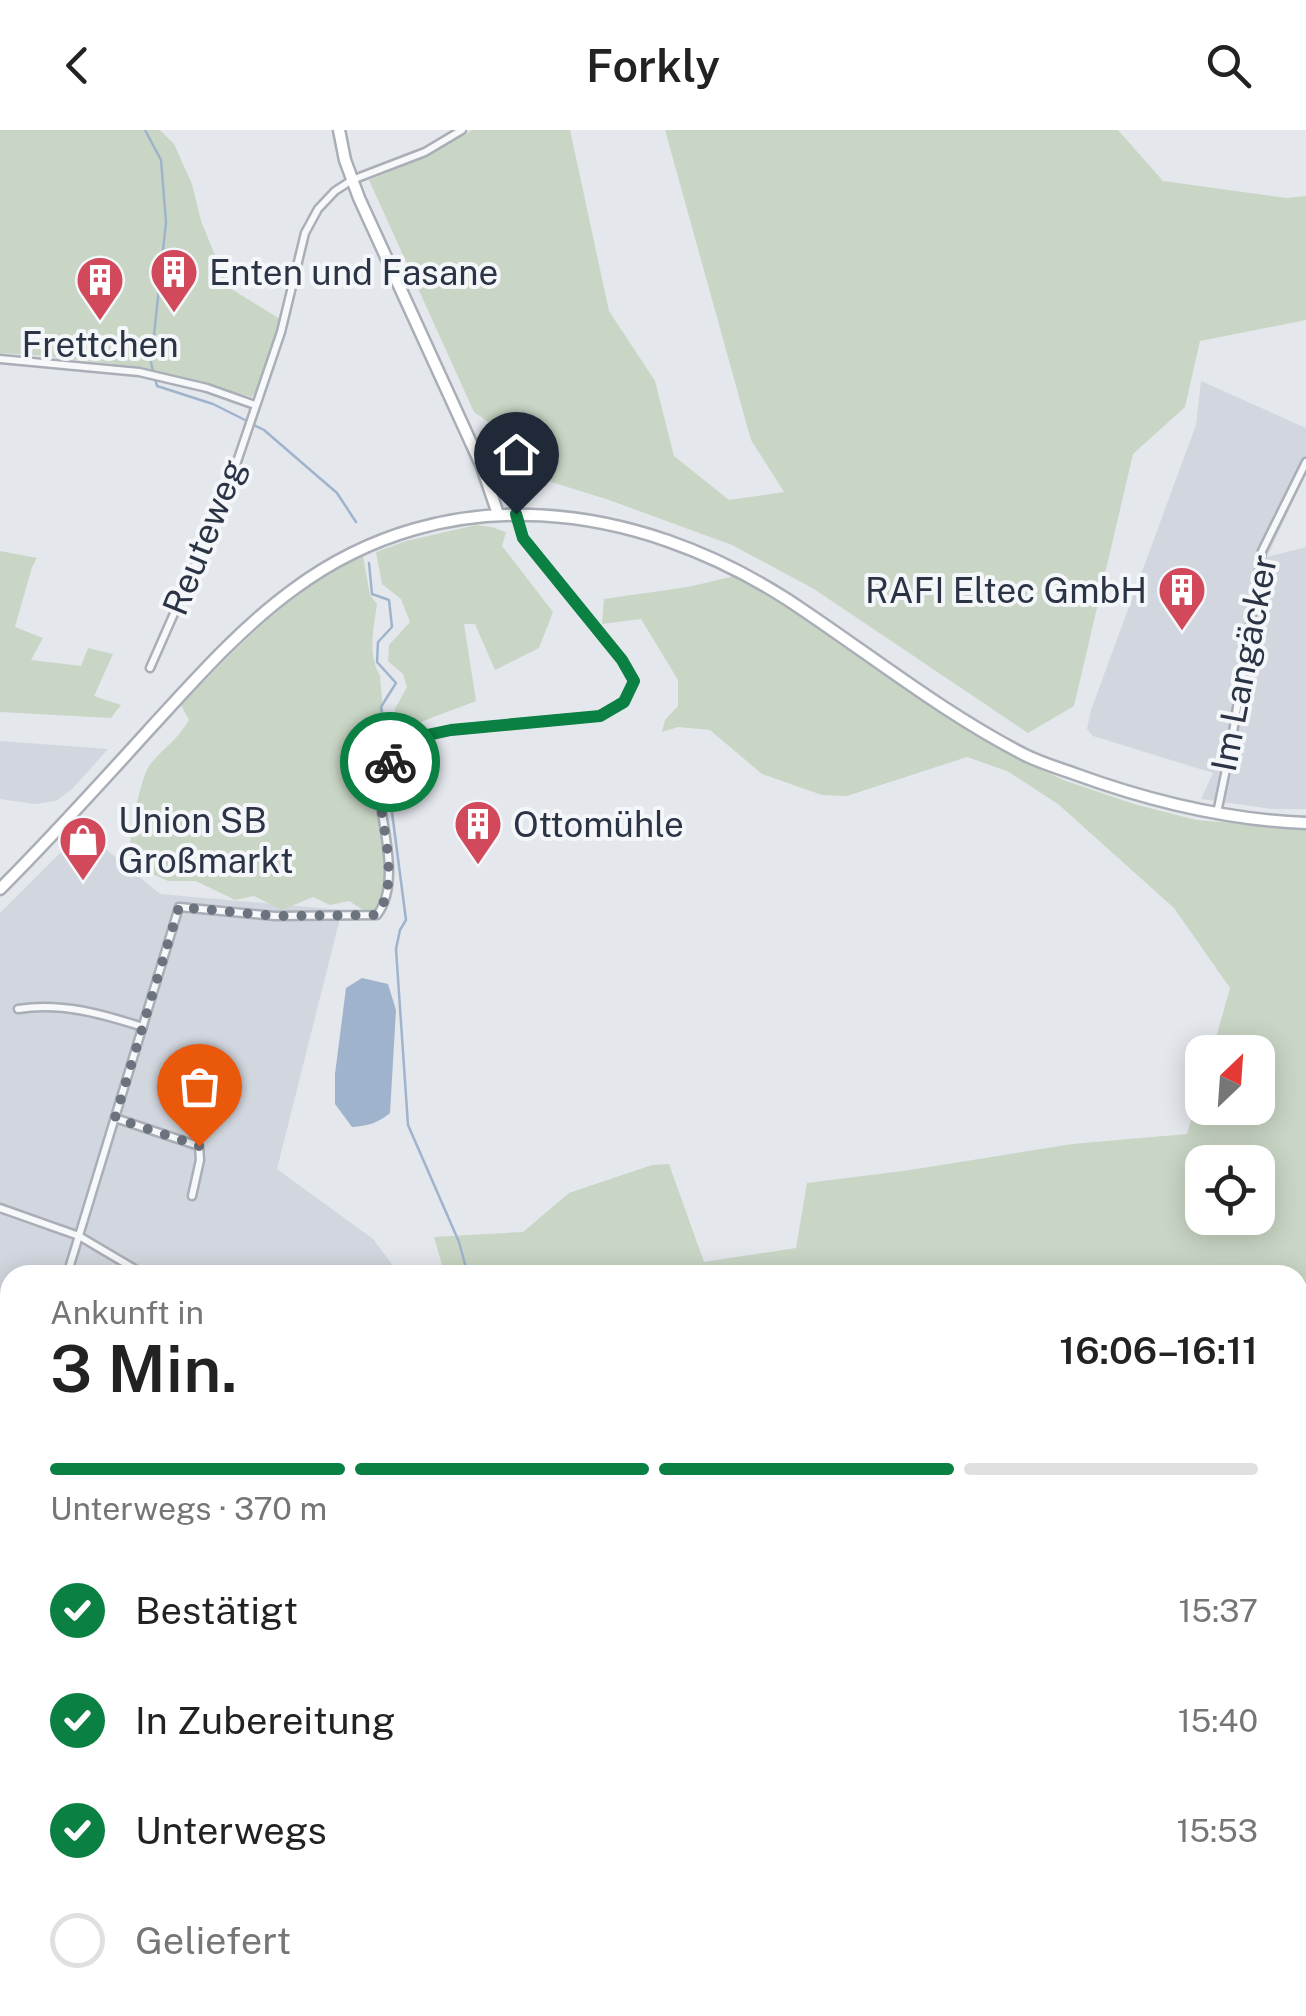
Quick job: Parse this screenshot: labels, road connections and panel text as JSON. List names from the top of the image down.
{
  "streets": {
    "street": ["Reuteweg", "Im Langäcker"]
  },
  "places": {
    "building": [
      "Enten und Fasane",
      "Frettchen",
      "RAFI Eltec GmbH",
      "Ottomühle"
    ],
    "shop": ["Union SB Großmarkt"]
  },
  "north": "top right",
  "page": {
    "header": "Forkly",
    "heading": ["3 Min.", "Ankunft in", "16:06–16:11"],
    "bar": "Unterwegs · 370 m",
    "list": [
      ["Bestätigt", "15:37"],
      ["In Zubereitung", "15:40"],
      ["Unterwegs", "15:53"],
      "Geliefert"
    ]
  }
}
